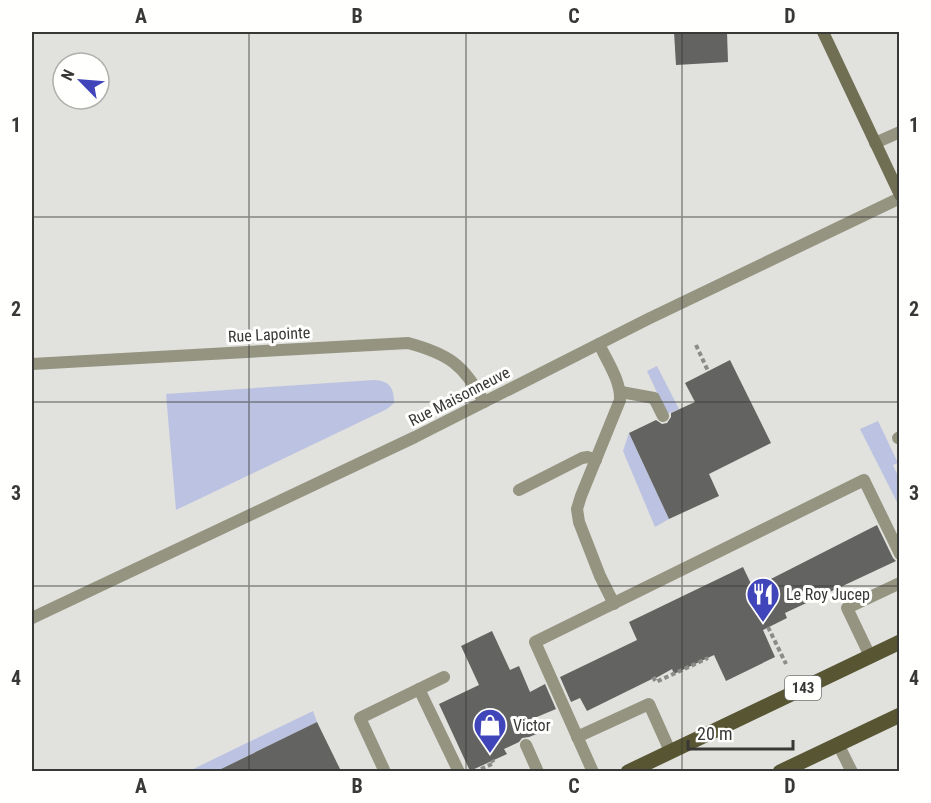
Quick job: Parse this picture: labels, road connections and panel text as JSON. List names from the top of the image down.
{
  "streets": {
    "main road": ["143"],
    "street": ["Rue Lapointe", "Rue Maisonneuve"]
  },
  "crossings": [
    ["Rue Lapointe", "Rue Maisonneuve"]
  ],
  "places": {
    "restaurant": ["Le Roy Jucep"],
    "shop": ["Victor"]
  },
  "scale_bar": "20 m",
  "north": "top left",
  "grid": {
    "columns": [
      "A",
      "B",
      "C",
      "D"
    ],
    "rows": [
      "1",
      "2",
      "3",
      "4"
    ]
  }
}
